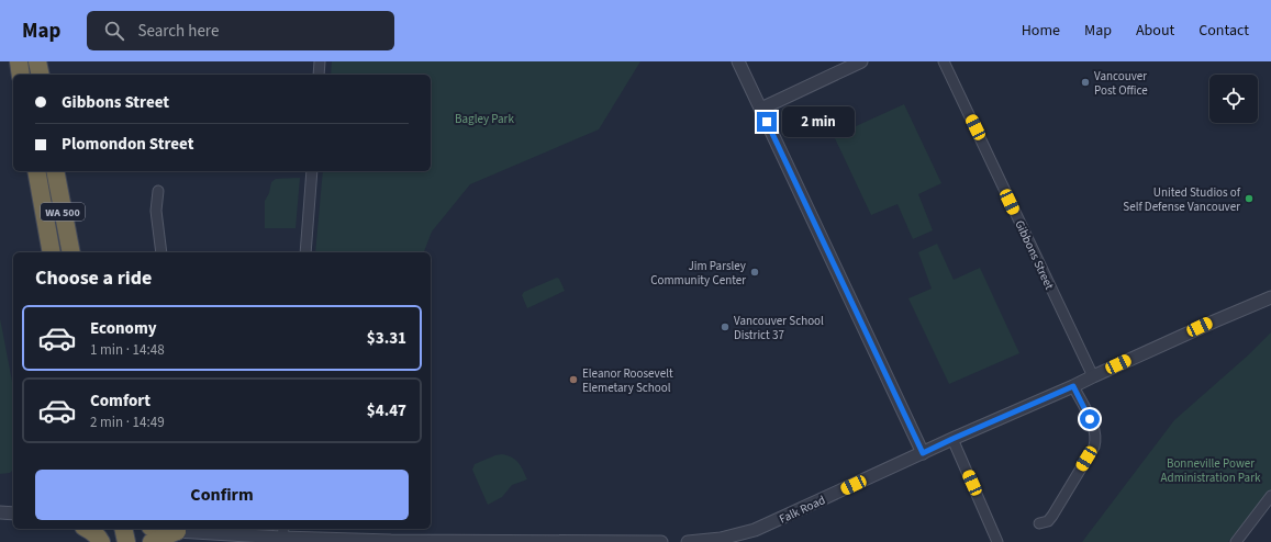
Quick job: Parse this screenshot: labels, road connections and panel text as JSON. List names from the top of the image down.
{
  "streets": {
    "highway": ["WA 500"],
    "street": ["Gibbons Street", "Falk Road"]
  },
  "crossings": [
    ["Gibbons Street", "Falk Road"]
  ],
  "parks": ["Bagley Park", "Bonneville Power Administration Park"],
  "places": [
    "Vancouver Post Office",
    "United Studios of Self Defense Vancouver",
    "Jim Parsley Community Center",
    "Vancouver School District 37",
    "Eleanor Roosevelt Elemetary School"
  ],
  "page": {
    "header": "Map",
    "search": "Search here",
    "nav": [
      "Home",
      "Map",
      "About",
      "Contact"
    ],
    "banner": ["Gibbons Street", "Plomondon Street"],
    "bubble": "2 min",
    "heading": "Choose a ride",
    "list": [
      {
        "name": "Economy",
        "note": "1 min · 14:48",
        "value": "$3.31"
      },
      {
        "name": "Comfort",
        "note": "2 min · 14:49",
        "value": "$4.47"
      }
    ],
    "buttons": "Confirm"
  }
}
